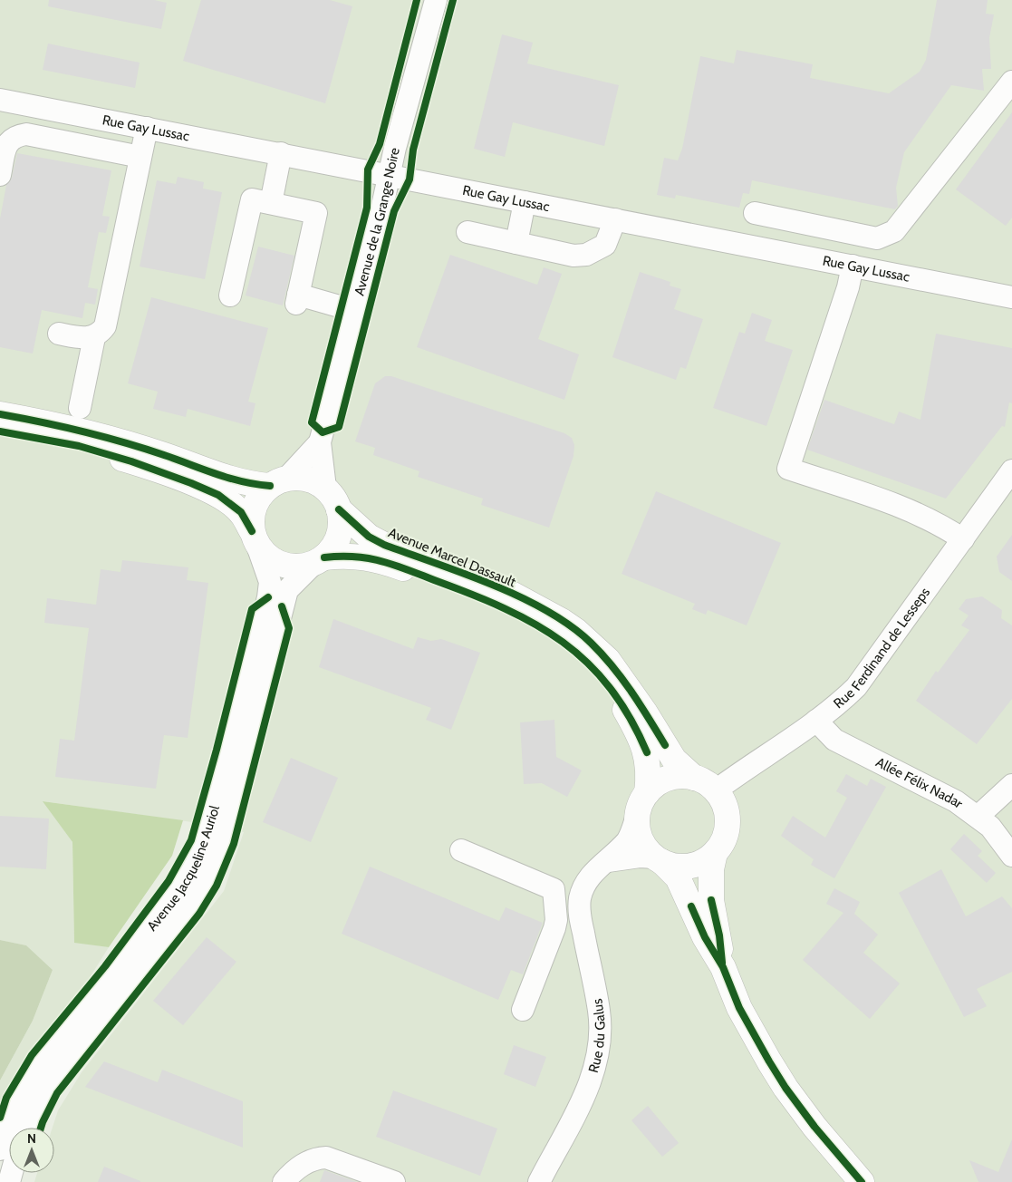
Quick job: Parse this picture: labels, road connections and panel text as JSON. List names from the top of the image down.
{
  "streets": {
    "main road": ["Avenue Marcel Dassault"],
    "street": [
      "Rue Gay Lussac",
      "Avenue de la Grange Noire",
      "Rue Ferdinand de Lesseps",
      "Allée Félix Nadar",
      "Avenue Jacqueline Auriol",
      "Rue du Galus"
    ]
  },
  "crossings": [
    ["Rue Gay Lussac", "Avenue de la Grange Noire"],
    ["Avenue de la Grange Noire", "Avenue Marcel Dassault"],
    ["Avenue de la Grange Noire", "Avenue Jacqueline Auriol"],
    ["Avenue Marcel Dassault", "Rue Ferdinand de Lesseps"],
    ["Avenue Marcel Dassault", "Avenue Jacqueline Auriol"],
    ["Avenue Marcel Dassault", "Rue du Galus"],
    ["Rue Ferdinand de Lesseps", "Allée Félix Nadar"],
    ["Rue Ferdinand de Lesseps", "Rue du Galus"]
  ],
  "north": "top"
}
